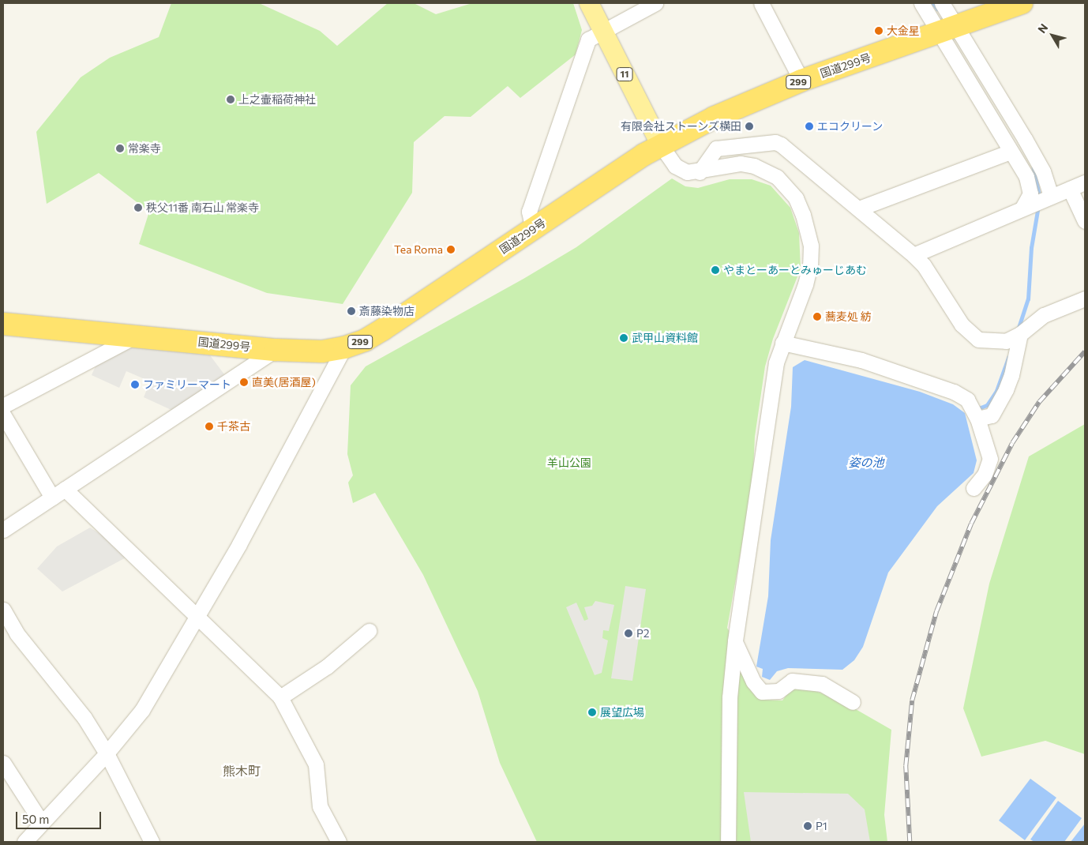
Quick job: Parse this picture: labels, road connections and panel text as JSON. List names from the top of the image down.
{
  "streets": {
    "highway": ["国道299号", "299"],
    "main road": ["11"]
  },
  "crossings": [
    ["国道299号", "11"]
  ],
  "districts": ["熊木町"],
  "water": ["姿の池"],
  "parks": ["羊山公園"],
  "places": [
    "大金星",
    "上之壷稲荷神社",
    "有限会社ストーンズ横田",
    "エコクリーン",
    "常楽寺",
    "秩父11番 南石山 常楽寺",
    "Tea Roma",
    "やまとーあーとみゅーじあむ",
    "斎藤染物店",
    "蕎麦処 紡",
    "武甲山資料館",
    "直美(居酒屋)",
    "ファミリーマート",
    "千茶古",
    "P2",
    "展望広場",
    "P1"
  ],
  "scale_bar": "50 m",
  "north": "top left"
}
